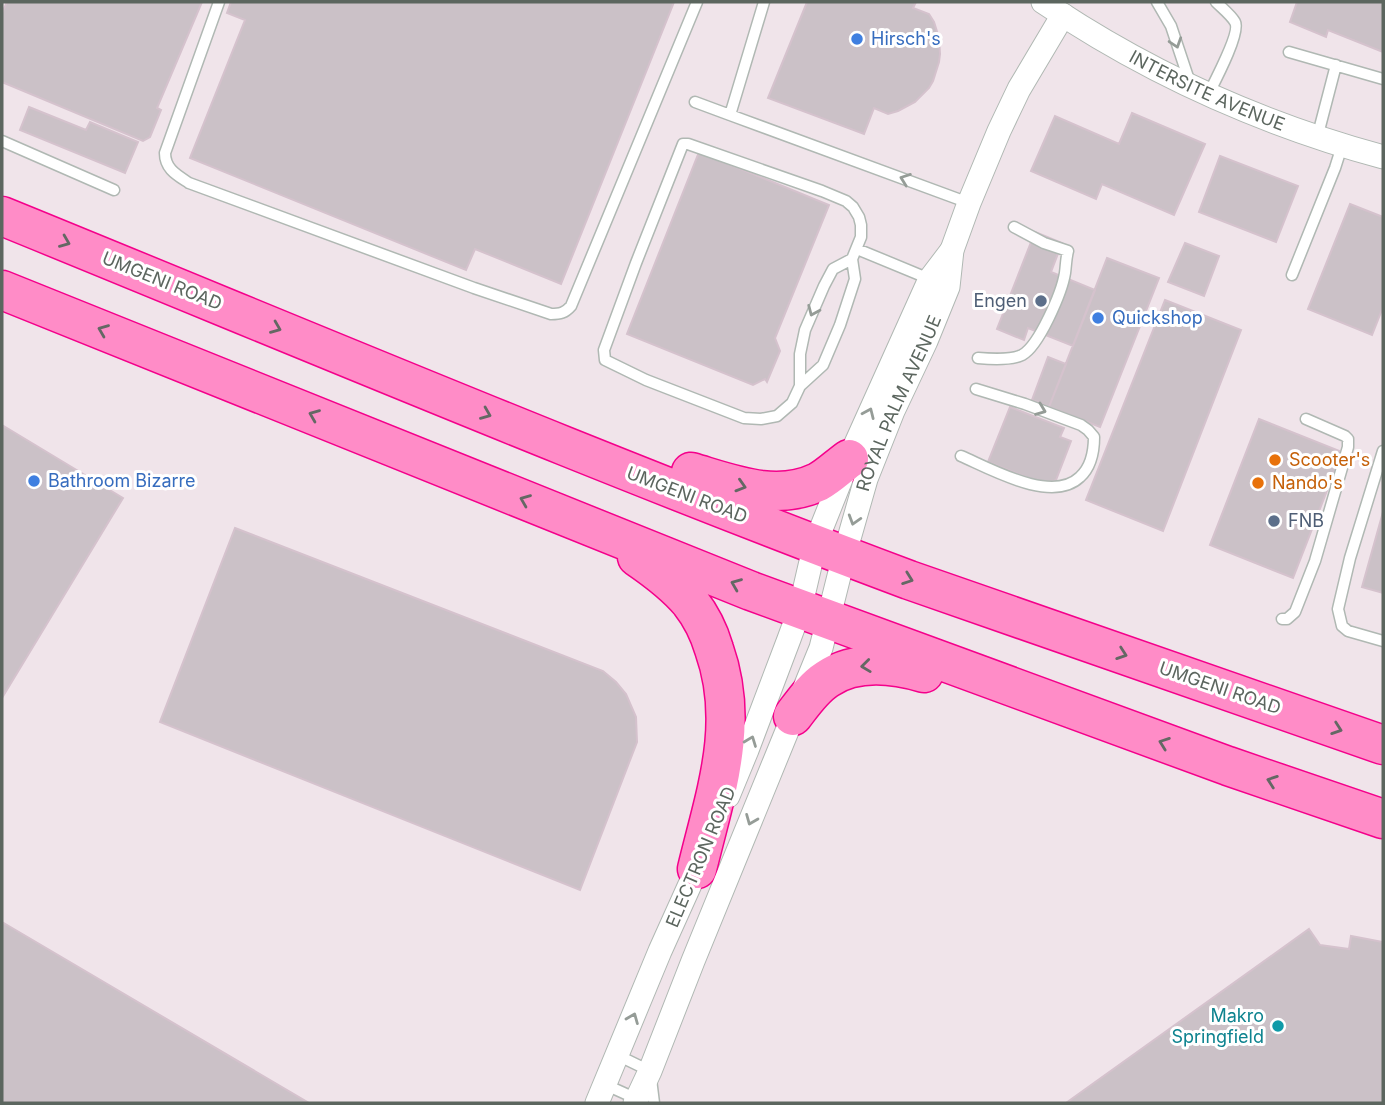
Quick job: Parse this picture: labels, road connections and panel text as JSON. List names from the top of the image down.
{
  "streets": {
    "highway": ["UMGENI ROAD"],
    "street": ["INTERSITE AVENUE", "ROYAL PALM AVENUE", "ELECTRON ROAD"]
  },
  "crossings": [
    ["INTERSITE AVENUE", "ROYAL PALM AVENUE"],
    ["UMGENI ROAD", "ROYAL PALM AVENUE"]
  ],
  "places": [
    "Hirsch's",
    "Engen",
    "Quickshop",
    "Scooter's",
    "Bathroom Bizarre",
    "Nando's",
    "FNB",
    "Makro Springfield"
  ]
}
